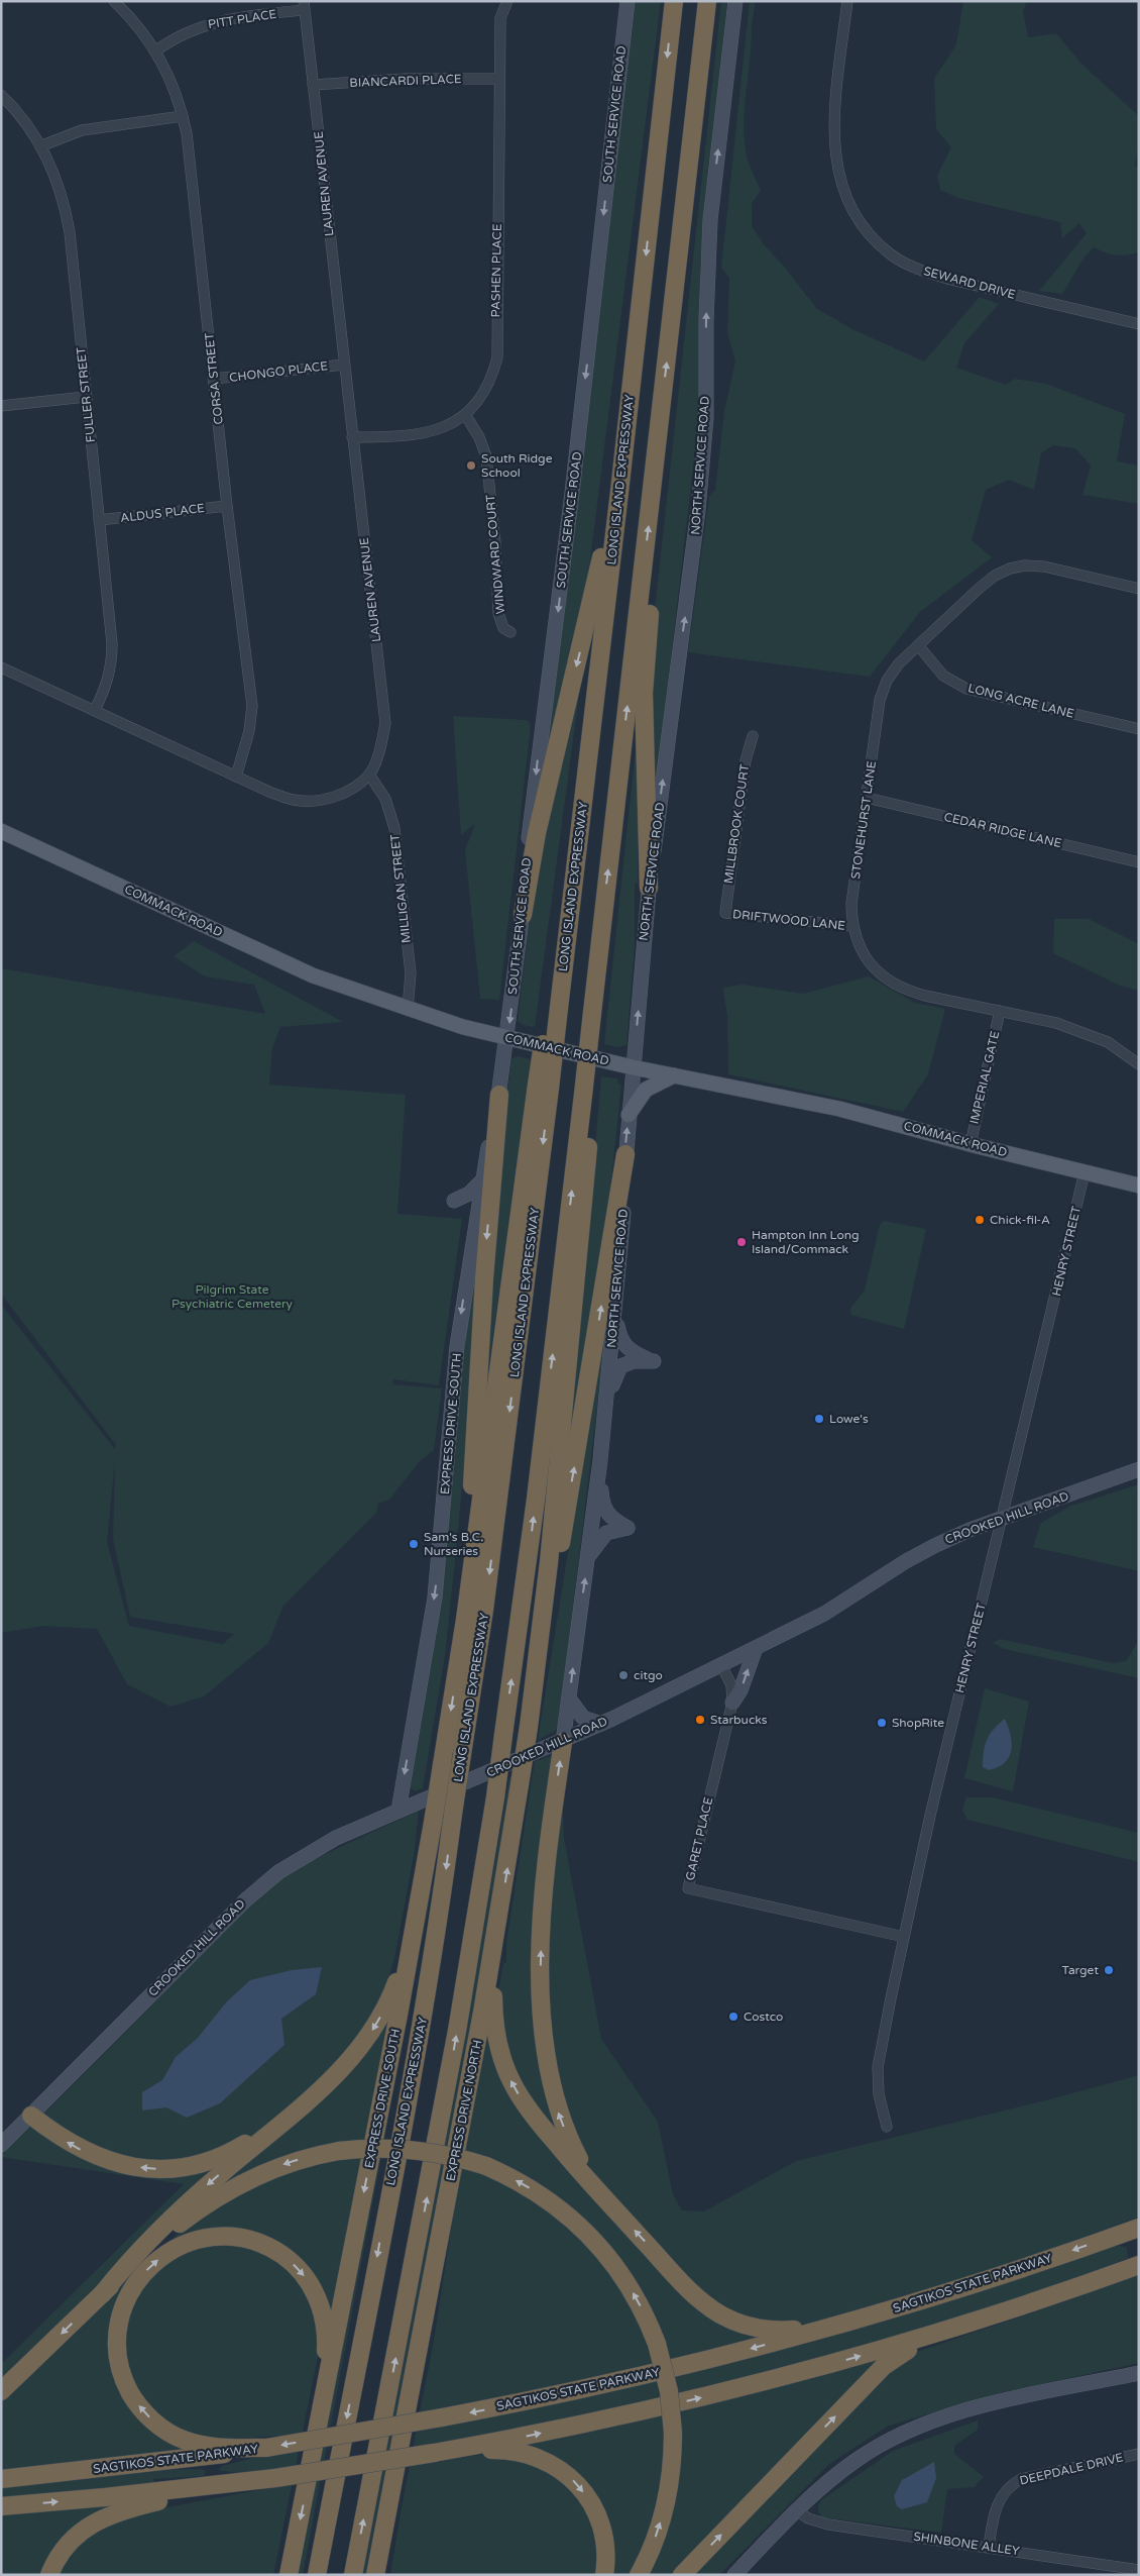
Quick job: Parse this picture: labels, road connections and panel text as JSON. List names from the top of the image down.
{
  "streets": {
    "highway": [
      "LONG ISLAND EXPRESSWAY",
      "EXPRESS DRIVE SOUTH",
      "EXPRESS DRIVE NORTH",
      "SAGTIKOS STATE PARKWAY"
    ],
    "main road": [
      "SOUTH SERVICE ROAD",
      "NORTH SERVICE ROAD",
      "COMMACK ROAD",
      "CROOKED HILL ROAD"
    ],
    "street": [
      "PITT PLACE",
      "BIANCARDI PLACE",
      "LAUREN AVENUE",
      "PASHEN PLACE",
      "SEWARD DRIVE",
      "CHONGO PLACE",
      "CORSA STREET",
      "FULLER STREET",
      "ALDUS PLACE",
      "WINDWARD COURT",
      "LONG ACRE LANE",
      "STONEHURST LANE",
      "MILLBROOK COURT",
      "CEDAR RIDGE LANE",
      "MILLIGAN STREET",
      "DRIFTWOOD LANE",
      "IMPERIAL GATE",
      "HENRY STREET",
      "GARET PLACE",
      "DEEPDALE DRIVE",
      "SHINBONE ALLEY"
    ]
  },
  "crossings": [
    ["PITT PLACE", "LAUREN AVENUE"],
    ["PITT PLACE", "CORSA STREET"],
    ["BIANCARDI PLACE", "LAUREN AVENUE"],
    ["BIANCARDI PLACE", "PASHEN PLACE"],
    ["SOUTH SERVICE ROAD", "COMMACK ROAD"],
    ["SOUTH SERVICE ROAD", "EXPRESS DRIVE SOUTH"],
    ["LAUREN AVENUE", "PASHEN PLACE"],
    ["LAUREN AVENUE", "CHONGO PLACE"],
    ["LAUREN AVENUE", "MILLIGAN STREET"],
    ["PASHEN PLACE", "WINDWARD COURT"],
    ["CHONGO PLACE", "CORSA STREET"],
    ["CORSA STREET", "ALDUS PLACE"],
    ["FULLER STREET", "ALDUS PLACE"],
    ["NORTH SERVICE ROAD", "COMMACK ROAD"],
    ["NORTH SERVICE ROAD", "CROOKED HILL ROAD"],
    ["LONG ACRE LANE", "STONEHURST LANE"],
    ["STONEHURST LANE", "CEDAR RIDGE LANE"],
    ["STONEHURST LANE", "DRIFTWOOD LANE"],
    ["STONEHURST LANE", "IMPERIAL GATE"],
    ["MILLBROOK COURT", "DRIFTWOOD LANE"],
    ["MILLIGAN STREET", "COMMACK ROAD"],
    ["COMMACK ROAD", "IMPERIAL GATE"],
    ["COMMACK ROAD", "HENRY STREET"],
    ["COMMACK ROAD", "EXPRESS DRIVE SOUTH"],
    ["HENRY STREET", "CROOKED HILL ROAD"],
    ["HENRY STREET", "GARET PLACE"],
    ["EXPRESS DRIVE SOUTH", "CROOKED HILL ROAD"],
    ["CROOKED HILL ROAD", "GARET PLACE"],
    ["DEEPDALE DRIVE", "SHINBONE ALLEY"]
  ],
  "one_way": ["SOUTH SERVICE ROAD", "NORTH SERVICE ROAD", "EXPRESS DRIVE SOUTH"],
  "parks": ["Pilgrim State Psychiatric Cemetery"],
  "places": [
    "South Ridge School",
    "Chick-fil-A",
    "Hampton Inn Long Island/Commack",
    "Lowe's",
    "Sam's B.C. Nurseries",
    "citgo",
    "Starbucks",
    "ShopRite",
    "Target",
    "Costco"
  ]
}
